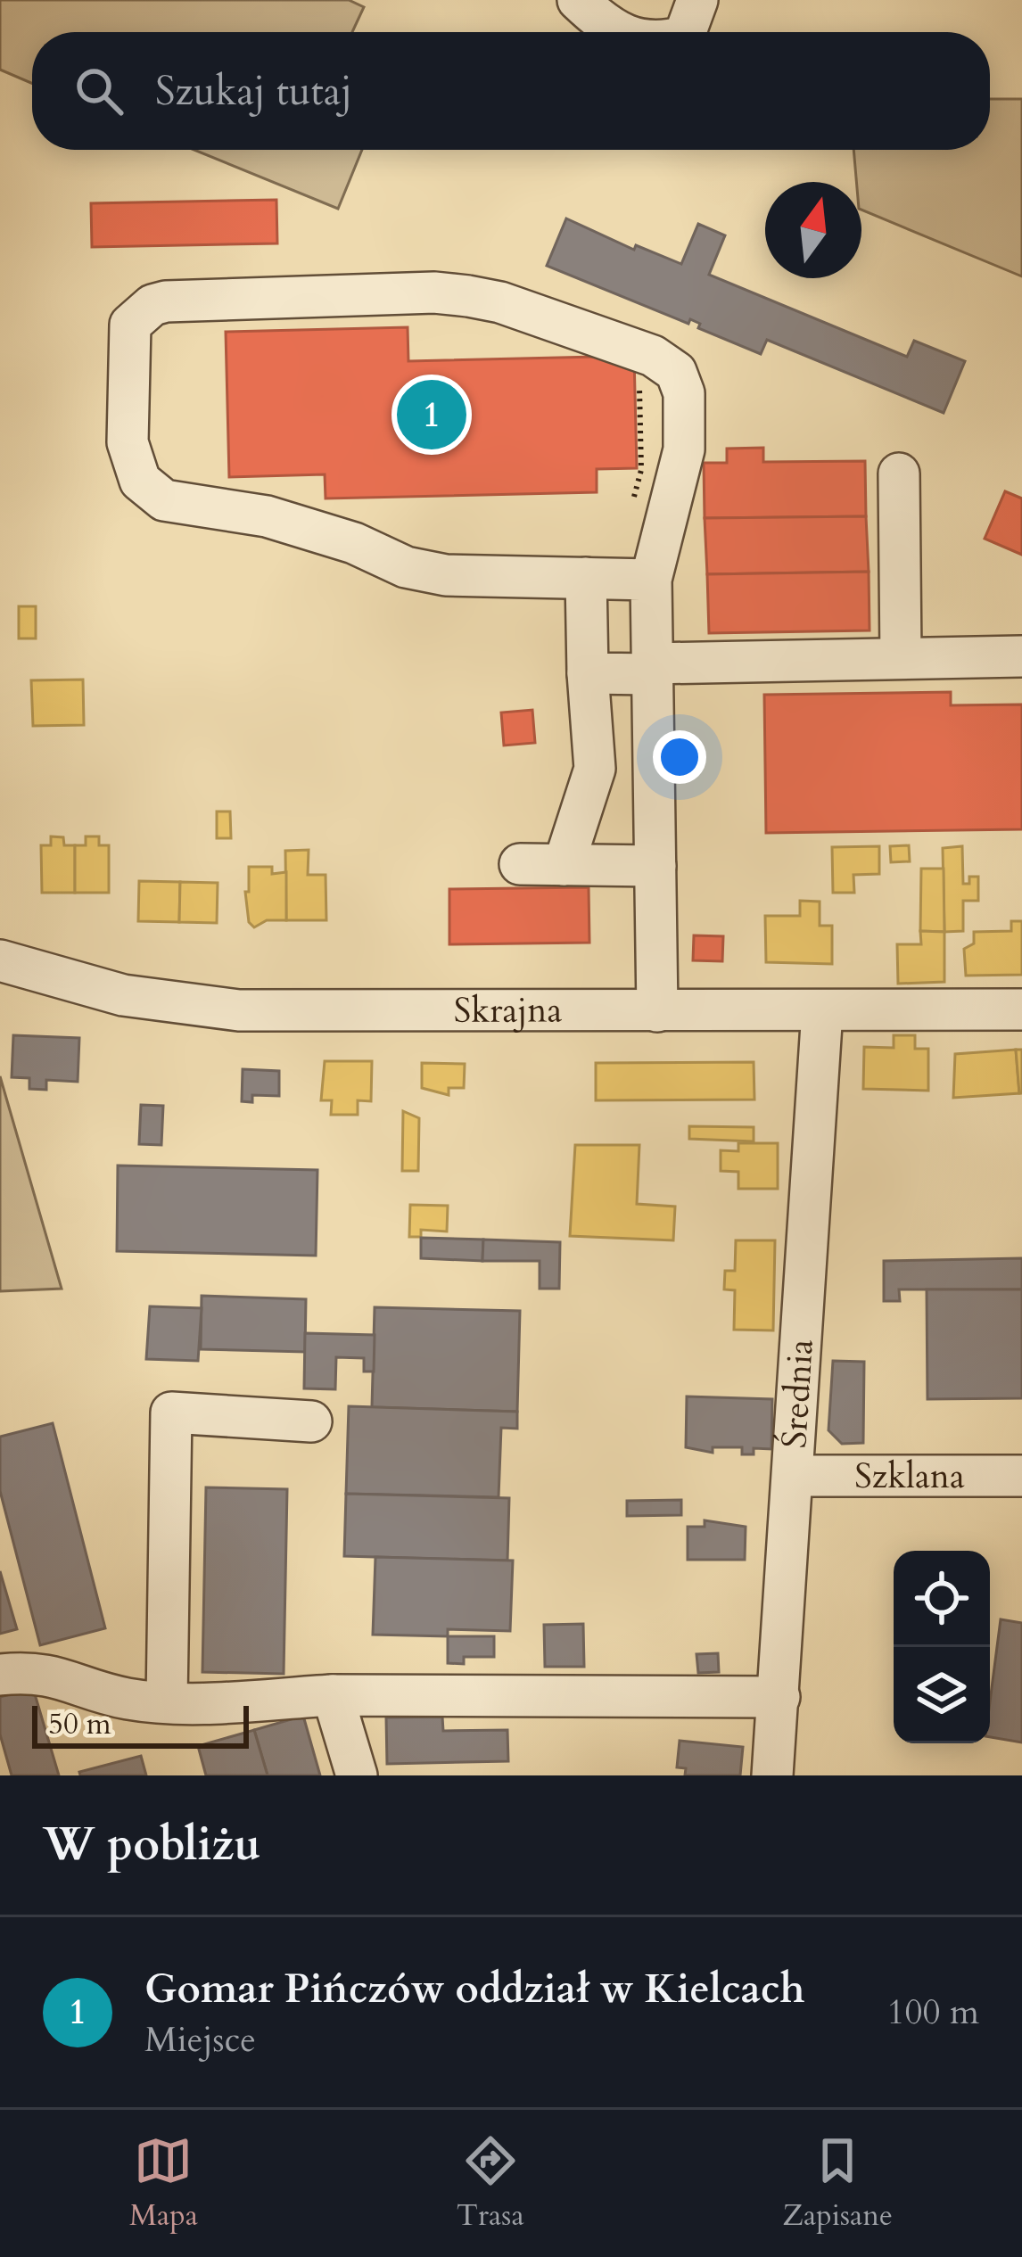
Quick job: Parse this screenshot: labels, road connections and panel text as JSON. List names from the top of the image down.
{
  "streets": {
    "street": ["Skrajna", "Średnia", "Szklana"]
  },
  "crossings": [
    ["Skrajna", "Średnia"],
    ["Średnia", "Szklana"]
  ],
  "scale_bar": "50 m",
  "north": "top",
  "page": {
    "search": "Szukaj tutaj",
    "pins": "1",
    "scale": "50 m",
    "heading": "W pobliżu",
    "list": [
      {
        "mark": "1",
        "name": "Gomar Pińczów oddział w Kielcach",
        "note": "Miejsce",
        "value": "100 m"
      }
    ],
    "nav": ["Mapa", "Trasa", "Zapisane"]
  }
}
